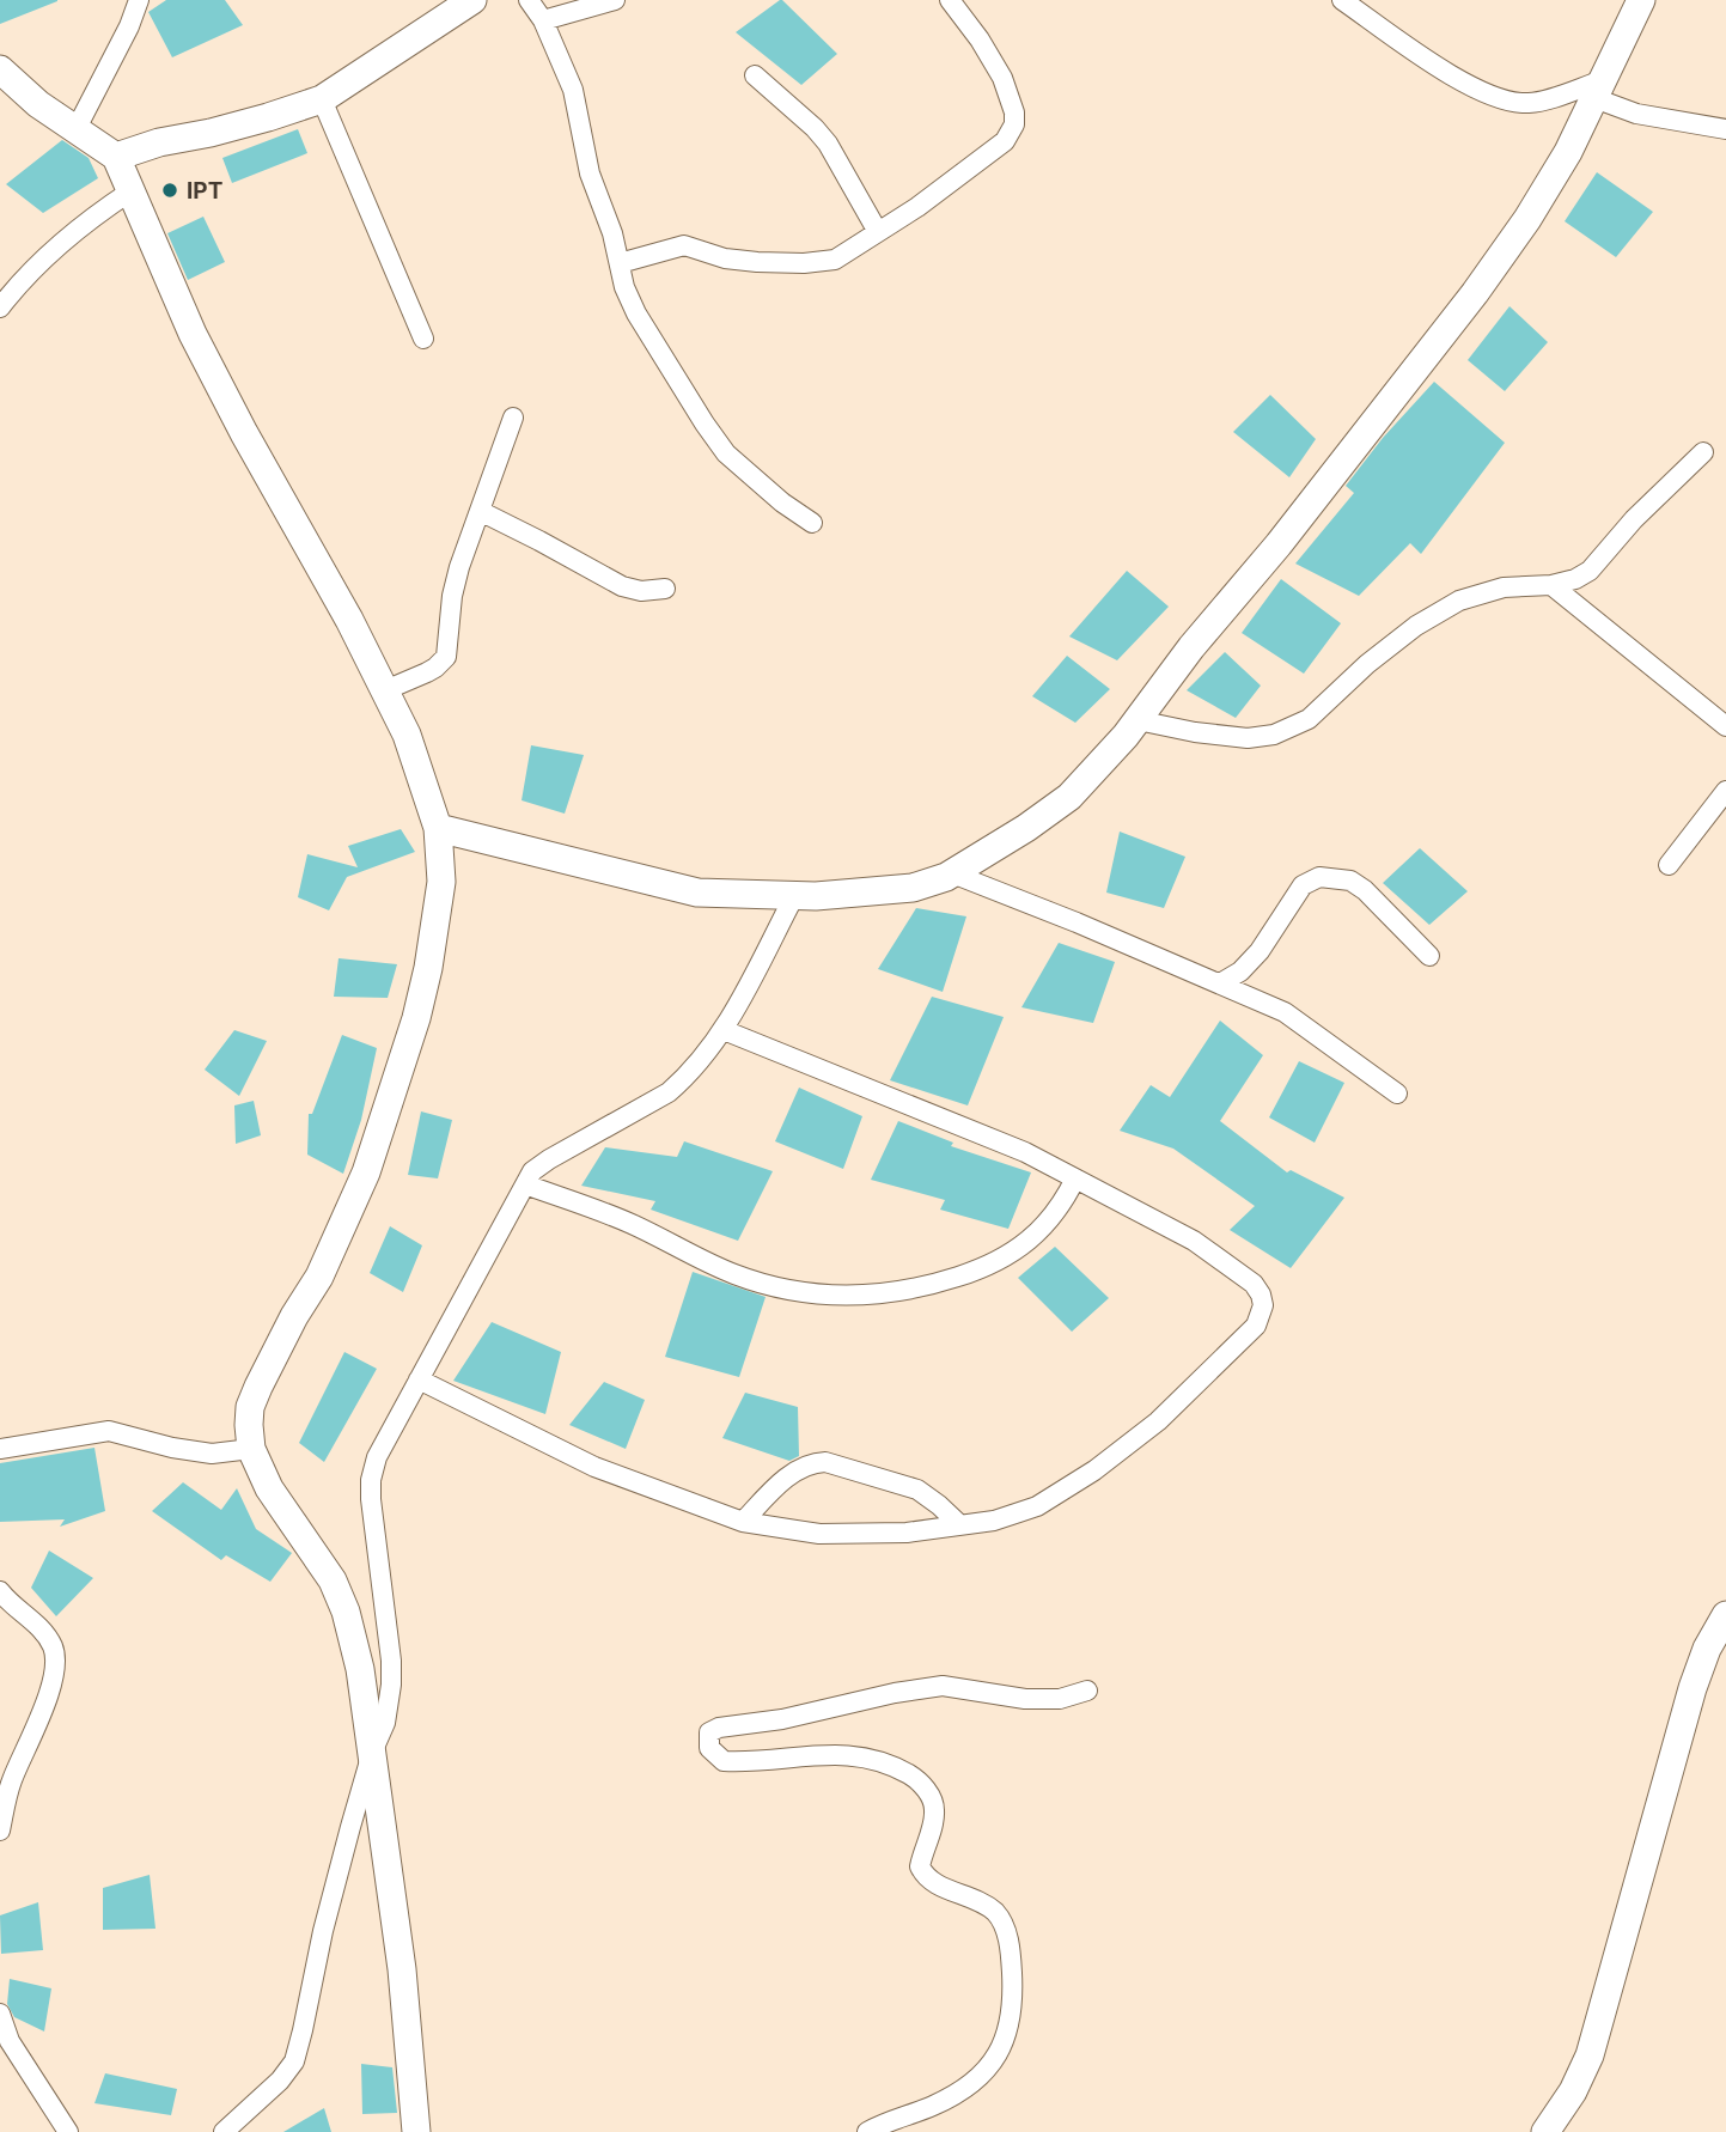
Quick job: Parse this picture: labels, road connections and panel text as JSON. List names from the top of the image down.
{
  "places": ["IPT"]
}
